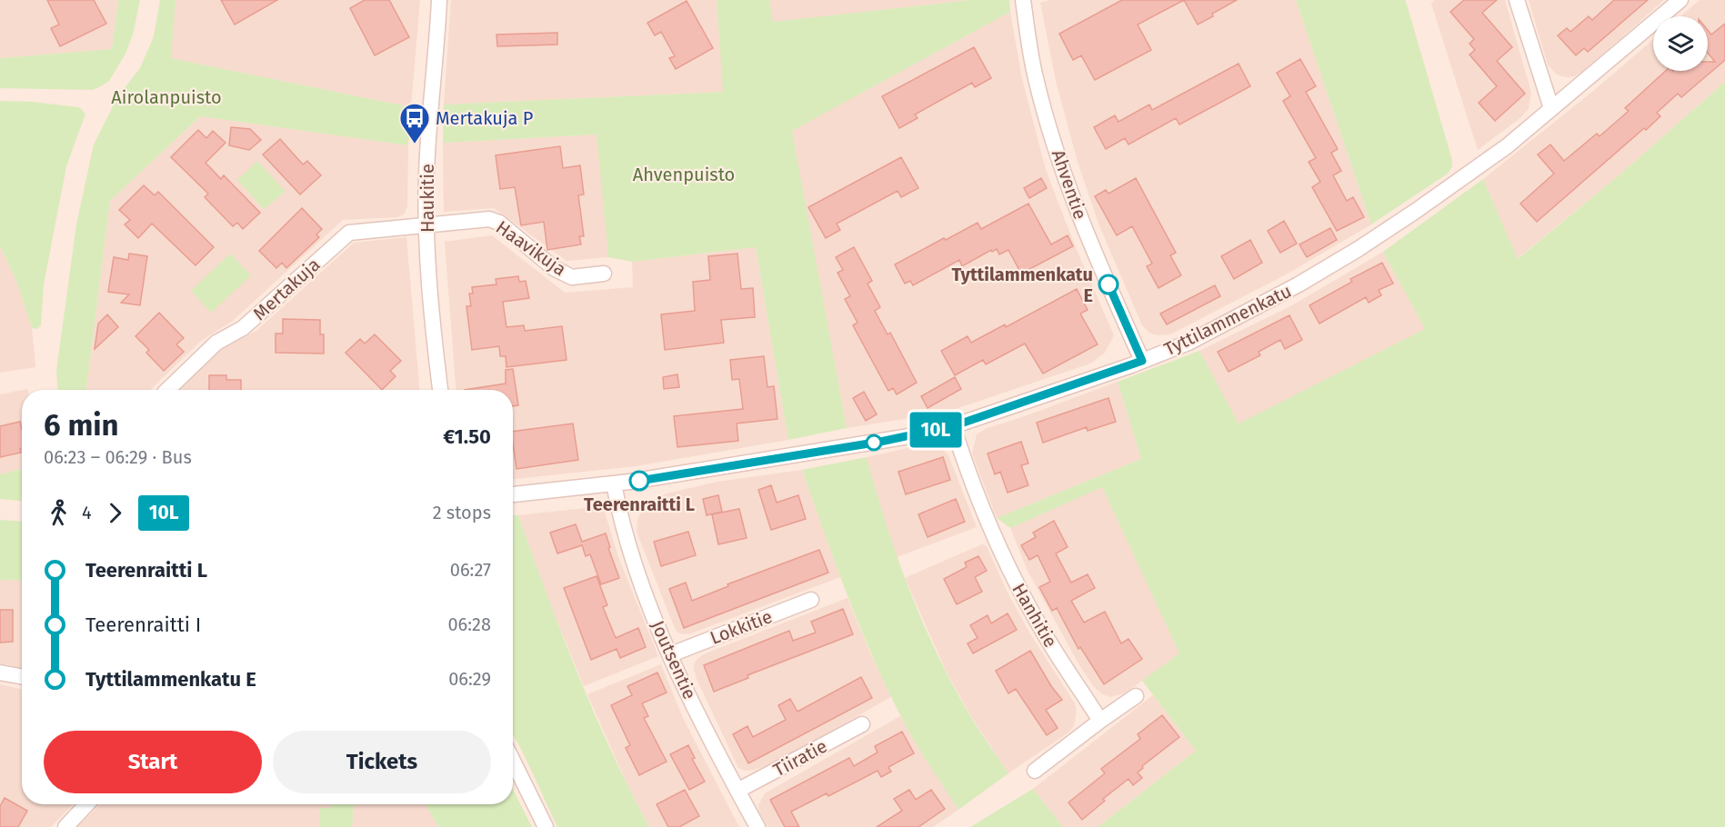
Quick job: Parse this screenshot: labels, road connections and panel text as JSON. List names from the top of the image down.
{
  "streets": {
    "street": [
      "Ahventie",
      "Haukitie",
      "Haavikuja",
      "Mertakuja",
      "Tyttilammenkatu",
      "Hanhitie",
      "Lokkitie",
      "Joutsentie",
      "Tiiratie"
    ]
  },
  "crossings": [
    ["Ahventie", "Tyttilammenkatu"],
    ["Haukitie", "Haavikuja"],
    ["Haukitie", "Mertakuja"],
    ["Haavikuja", "Mertakuja"],
    ["Tyttilammenkatu", "Hanhitie"],
    ["Tyttilammenkatu", "Joutsentie"],
    ["Lokkitie", "Joutsentie"],
    ["Joutsentie", "Tiiratie"]
  ],
  "parks": ["Airolanpuisto", "Ahvenpuisto"],
  "places": {
    "bus stop": ["Mertakuja P"],
    "other": ["Tyttilammenkatu E", "Teerenraitti L"]
  },
  "lines": ["bus line 10L"],
  "page": {
    "on_map": "10L",
    "heading": ["6 min", "06:23 – 06:29 · Bus", "€1.50"],
    "legs": ["4", "10L", "2 stops"],
    "list": [
      {
        "name": "Teerenraitti L",
        "value": "06:27"
      },
      {
        "name": "Teerenraitti I",
        "value": "06:28"
      },
      {
        "name": "Tyttilammenkatu E",
        "value": "06:29"
      }
    ],
    "buttons": ["Start", "Tickets"]
  }
}
